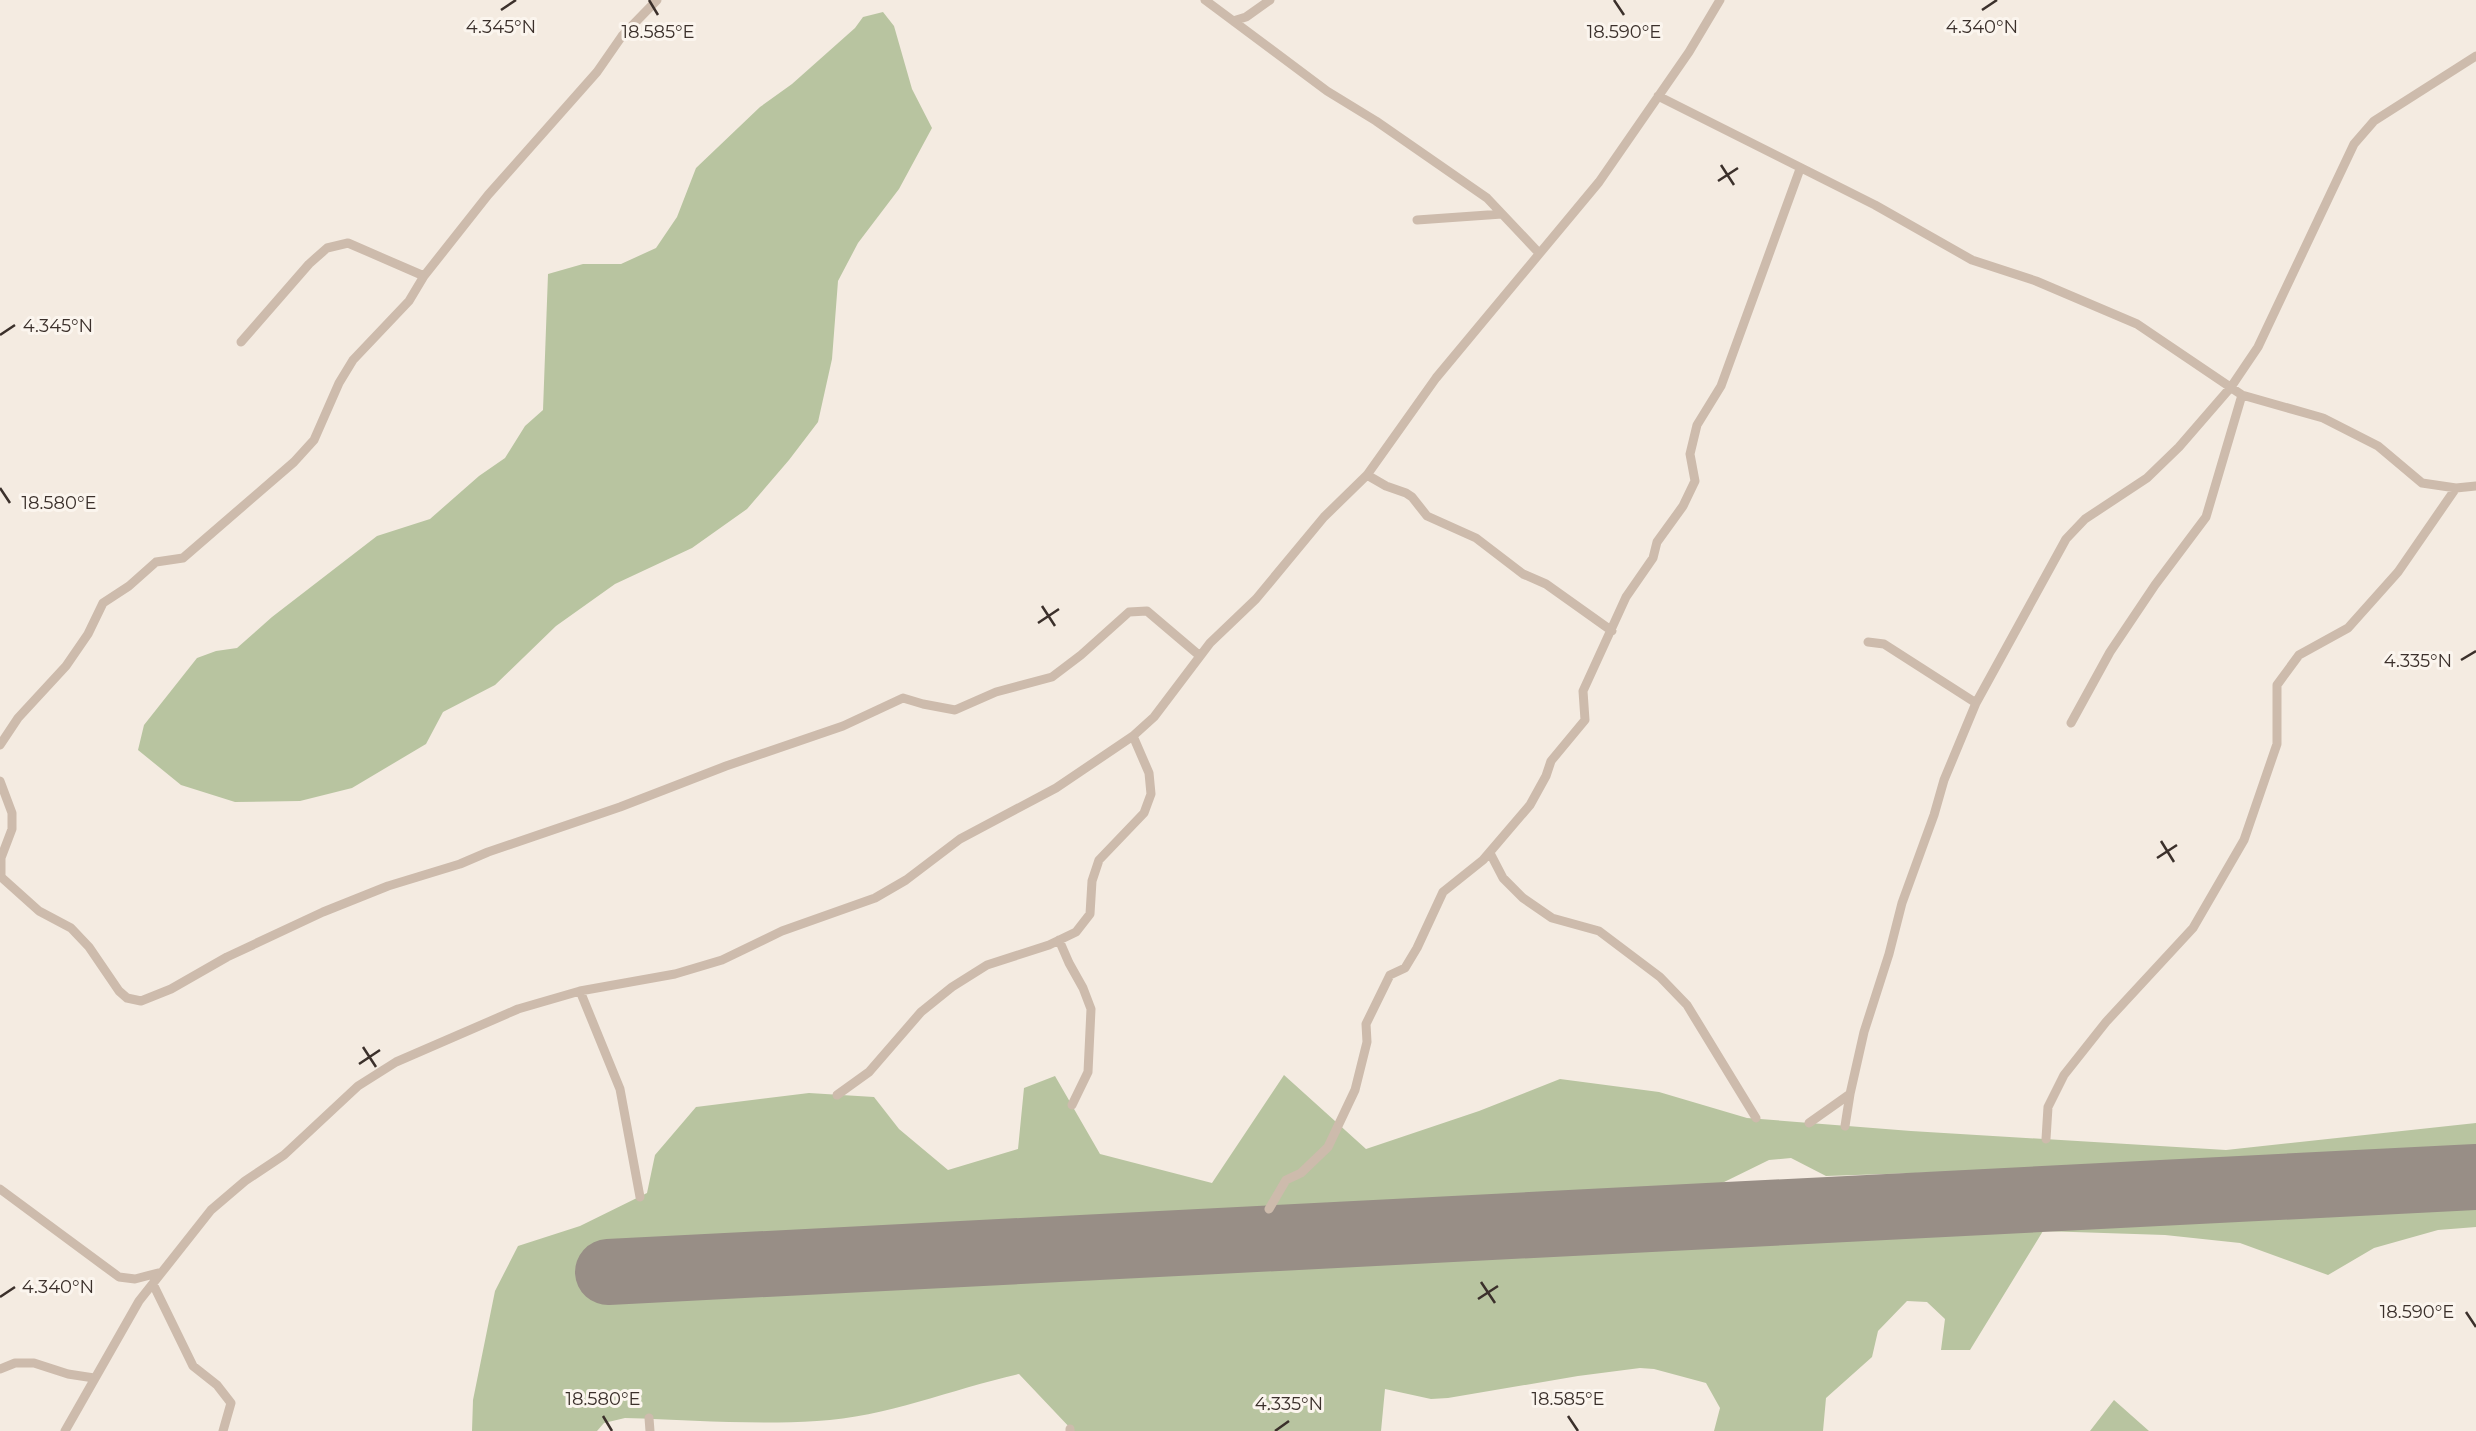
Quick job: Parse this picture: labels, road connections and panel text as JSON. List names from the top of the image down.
{
  "coordinates": [
    "4.345°N",
    "4.340°N",
    "18.585°E",
    "18.590°E",
    "18.580°E",
    "4.335°N"
  ]
}
